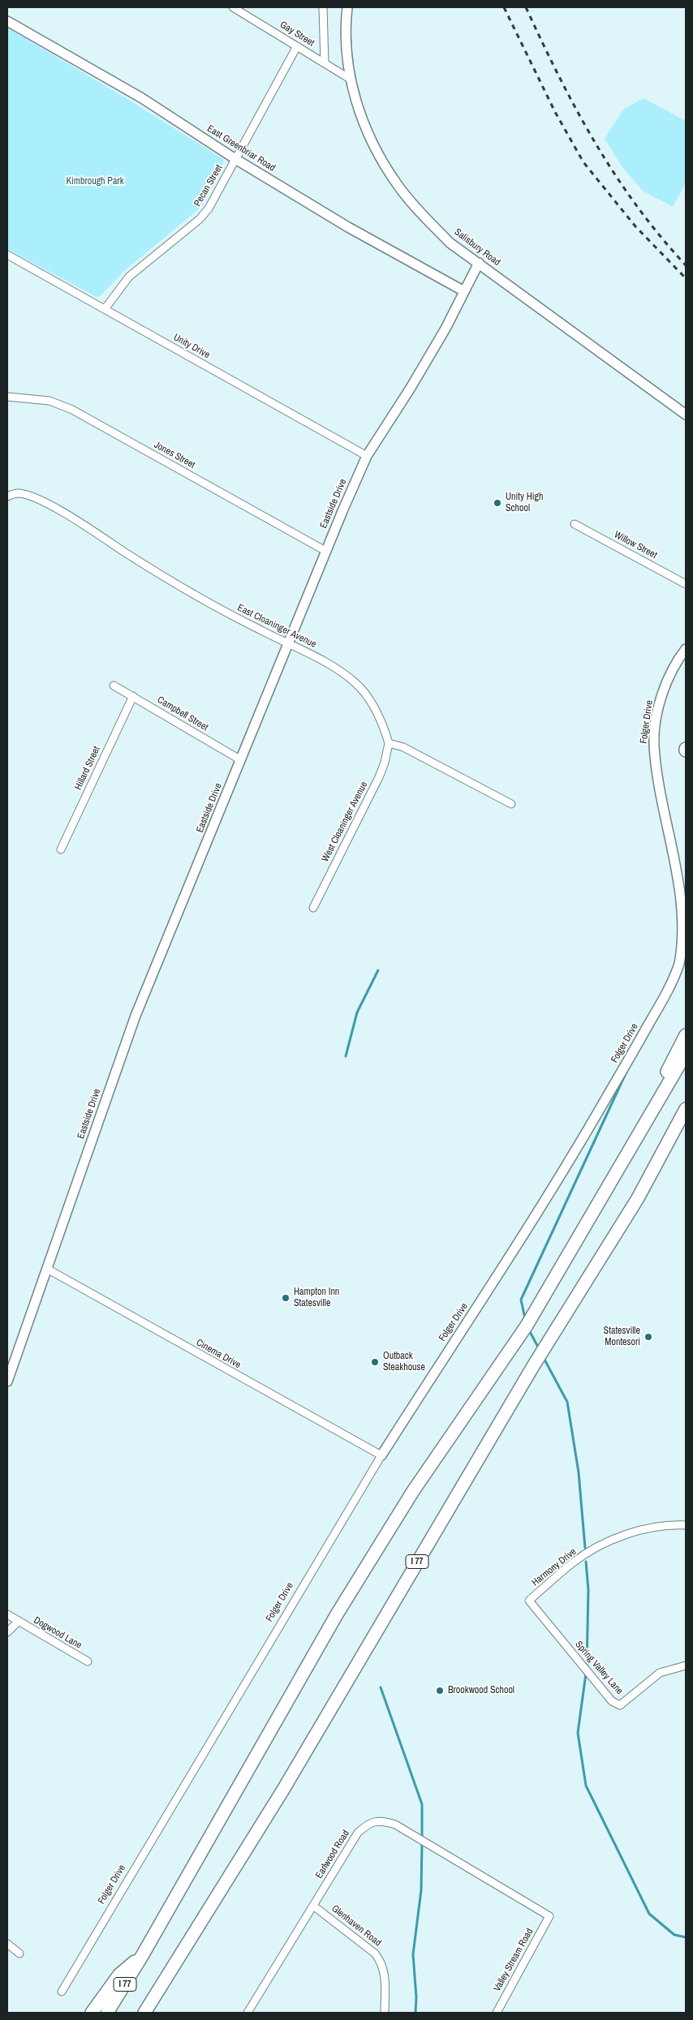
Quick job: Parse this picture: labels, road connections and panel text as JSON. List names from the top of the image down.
{
  "streets": {
    "highway": ["I 77"],
    "street": [
      "Gay Street",
      "East Greenbriar Road",
      "Pecan Street",
      "Salisbury Road",
      "Unity Drive",
      "Jones Street",
      "Eastside Drive",
      "Willow Street",
      "East Cloaninger Avenue",
      "Campbell Street",
      "Folger Drive",
      "Hillard Street",
      "West Cloaninger Avenue",
      "Cinema Drive",
      "Harmony Drive",
      "Dogwood Lane",
      "Spring Valley Lane",
      "Earlwood Road",
      "Glenhaven Road",
      "Valley Stream Road"
    ]
  },
  "crossings": [
    ["Gay Street", "Pecan Street"],
    ["Gay Street", "Salisbury Road"],
    ["East Greenbriar Road", "Pecan Street"],
    ["East Greenbriar Road", "Eastside Drive"],
    ["Pecan Street", "Unity Drive"],
    ["Salisbury Road", "Eastside Drive"],
    ["Unity Drive", "Eastside Drive"],
    ["Jones Street", "Eastside Drive"],
    ["Eastside Drive", "East Cloaninger Avenue"],
    ["Eastside Drive", "Campbell Street"],
    ["Eastside Drive", "Cinema Drive"],
    ["East Cloaninger Avenue", "West Cloaninger Avenue"],
    ["Campbell Street", "Hillard Street"],
    ["Folger Drive", "Cinema Drive"],
    ["Harmony Drive", "Spring Valley Lane"],
    ["Earlwood Road", "Glenhaven Road"],
    ["Earlwood Road", "Valley Stream Road"]
  ],
  "parks": ["Kimbrough Park"],
  "places": [
    "Unity High School",
    "Hampton Inn Statesville",
    "Statesville Montesori",
    "Outback Steakhouse",
    "Brookwood School"
  ]
}
